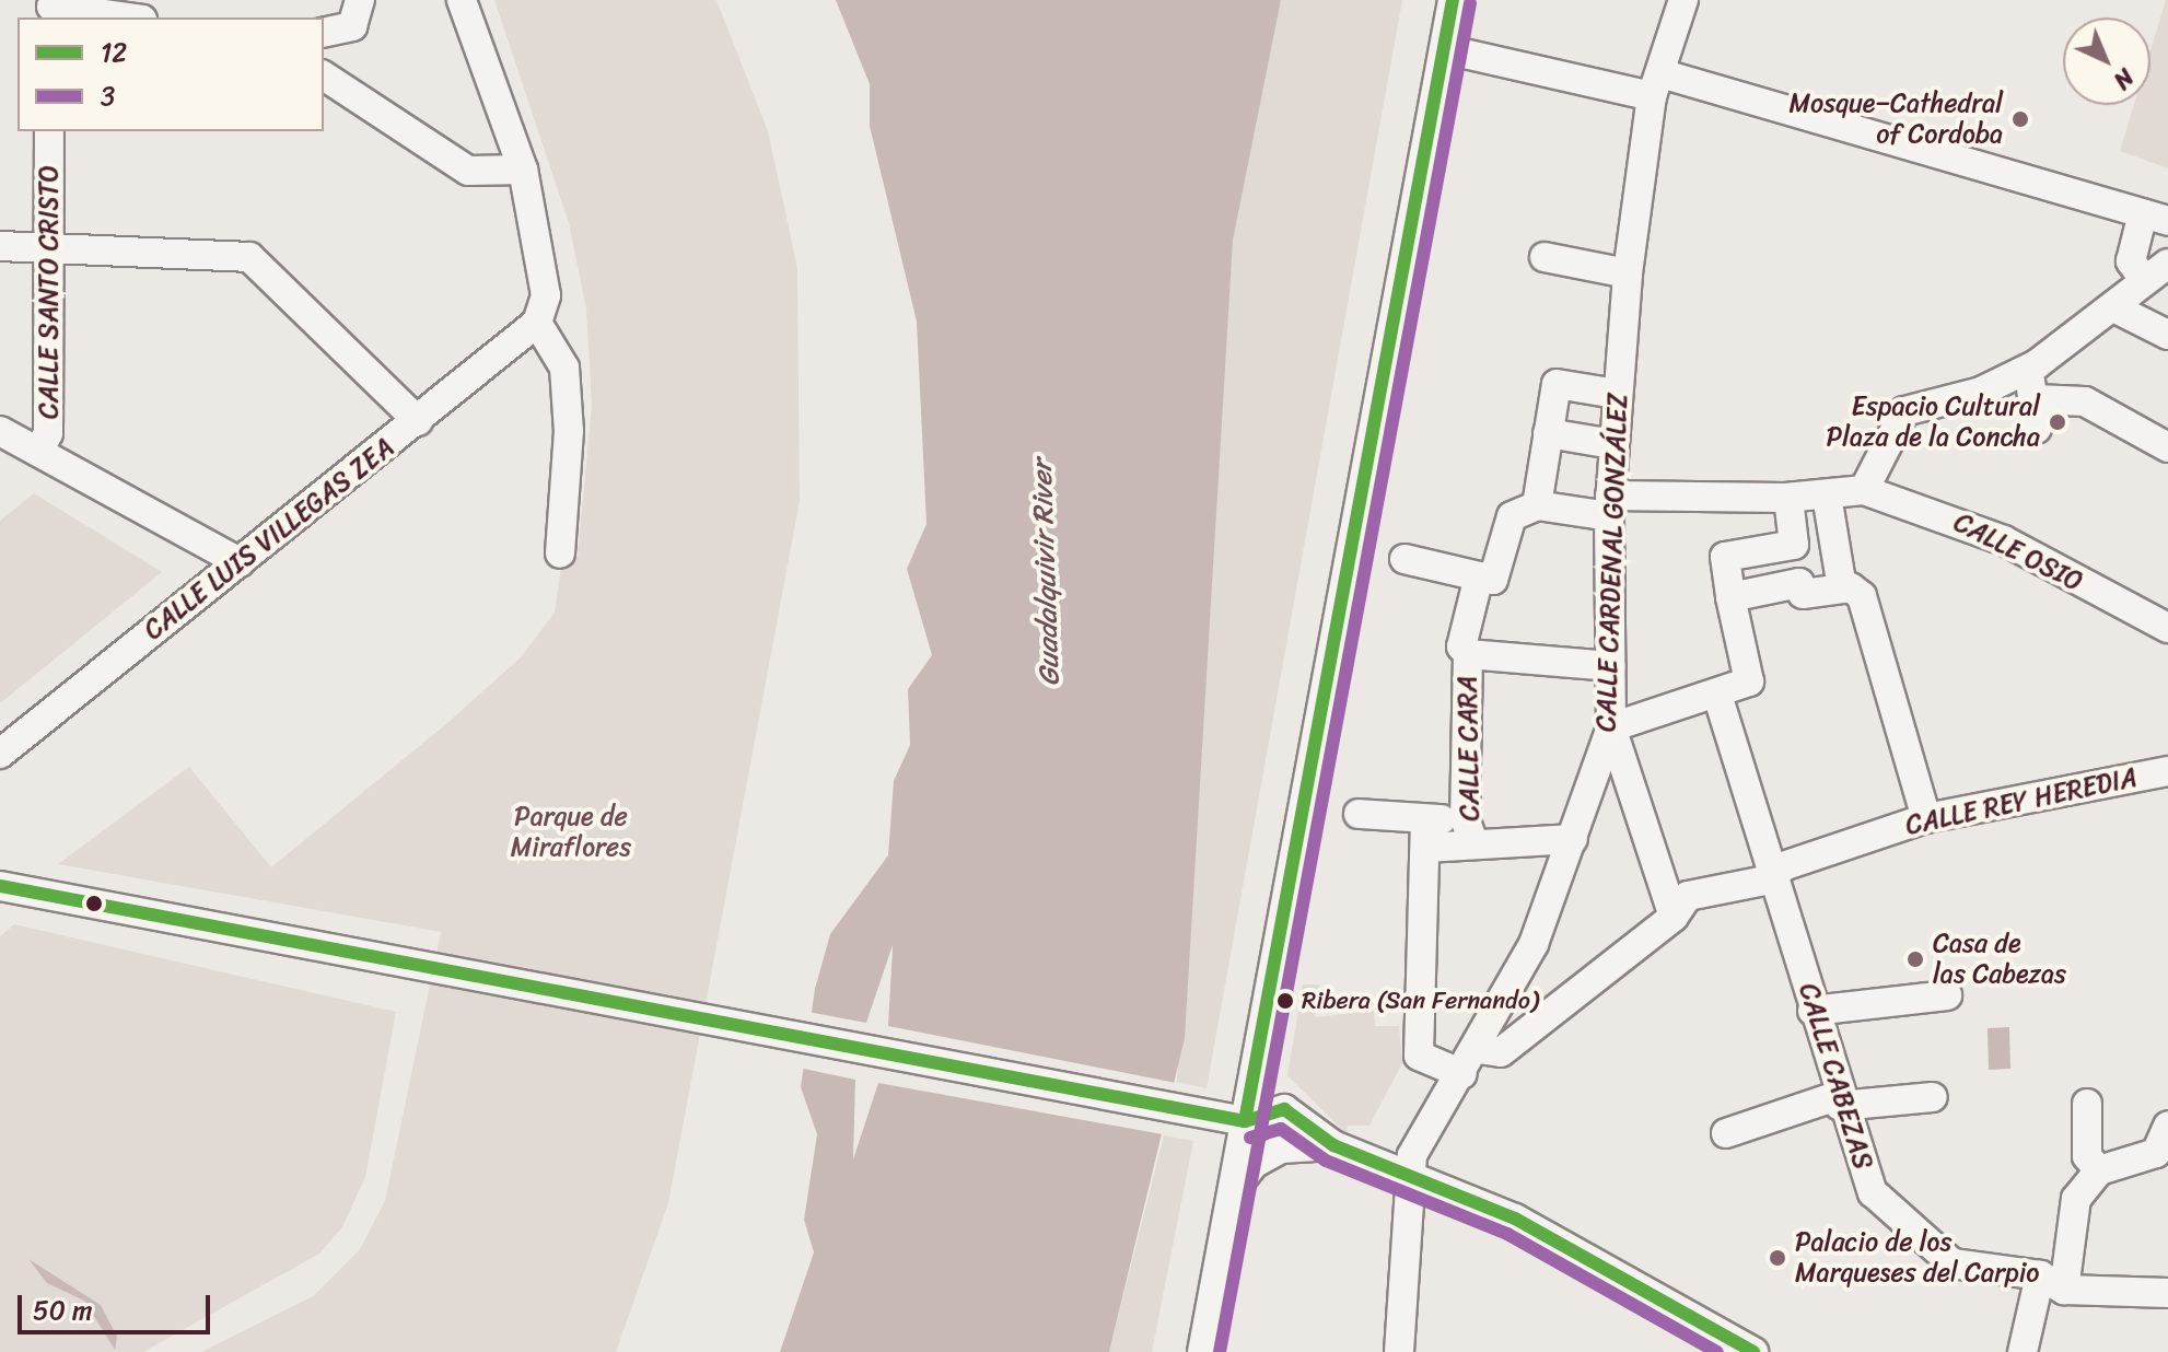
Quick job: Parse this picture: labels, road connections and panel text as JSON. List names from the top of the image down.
{
  "streets": {
    "street": [
      "CALLE SANTO CRISTO",
      "CALLE LUIS VILLEGAS ZEA",
      "CALLE OSIO",
      "CALLE CARDENAL GONZÁLEZ",
      "CALLE CARA",
      "CALLE REY HEREDIA",
      "CALLE CABEZAS"
    ]
  },
  "crossings": [
    ["CALLE CARDENAL GONZÁLEZ", "CALLE CARA"],
    ["CALLE CARDENAL GONZÁLEZ", "CALLE REY HEREDIA"],
    ["CALLE REY HEREDIA", "CALLE CABEZAS"]
  ],
  "water": ["Guadalquivir River"],
  "parks": ["Parque de Miraflores"],
  "places": [
    "Mosque–Cathedral of Cordoba",
    "Espacio Cultural Plaza de la Concha",
    "Casa de las Cabezas",
    "Ribera (San Fernando)",
    "Palacio de los Marqueses del Carpio"
  ],
  "lines": ["transit line 12", "transit line 3"],
  "legend": ["12", "3"],
  "scale_bar": "50 m",
  "north": "bottom right"
}
